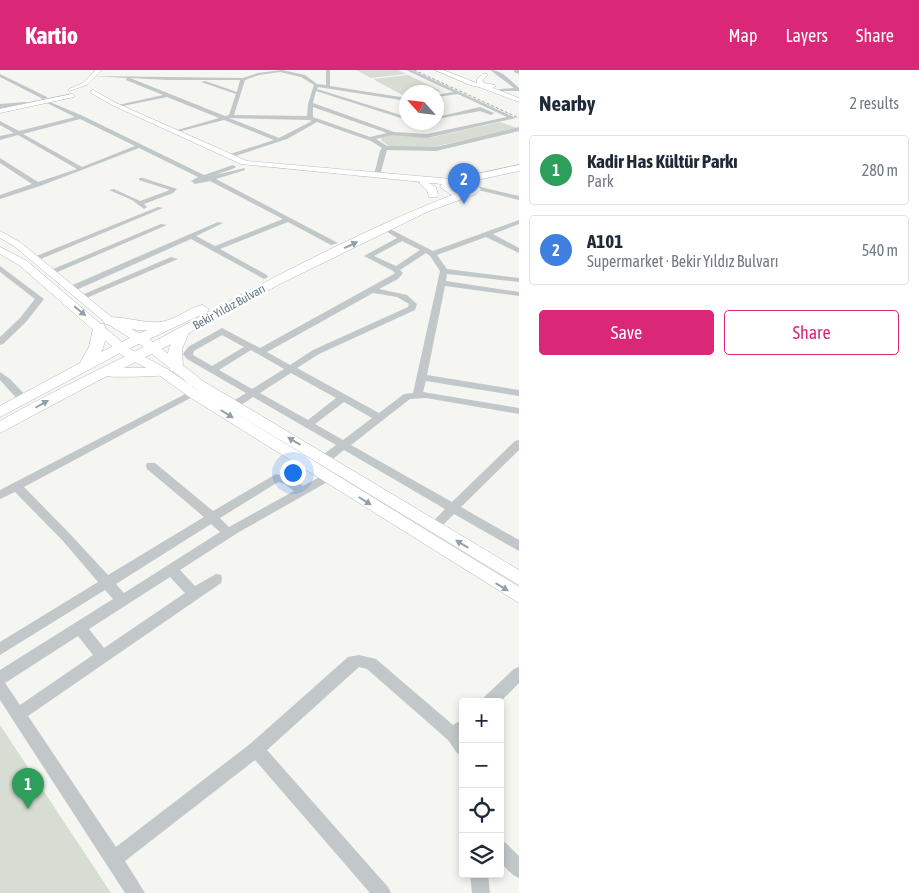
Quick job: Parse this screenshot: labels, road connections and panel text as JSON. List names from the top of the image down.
{
  "streets": {
    "main road": ["Bekir Yıldız Bulvarı"]
  },
  "north": "top left",
  "page": {
    "header": "Kartio",
    "nav": ["Map", "Layers", "Share"],
    "heading": ["Nearby", "2 results"],
    "list": [
      {
        "mark": "1",
        "name": "Kadir Has Kültür Parkı",
        "note": "Park",
        "value": "280 m"
      },
      {
        "mark": "2",
        "name": "A101",
        "note": "Supermarket · Bekir Yıldız Bulvarı",
        "value": "540 m"
      }
    ],
    "pins": ["2", "1"],
    "buttons": ["Save", "Share"],
    "map_buttons": ["+", "−"]
  }
}
